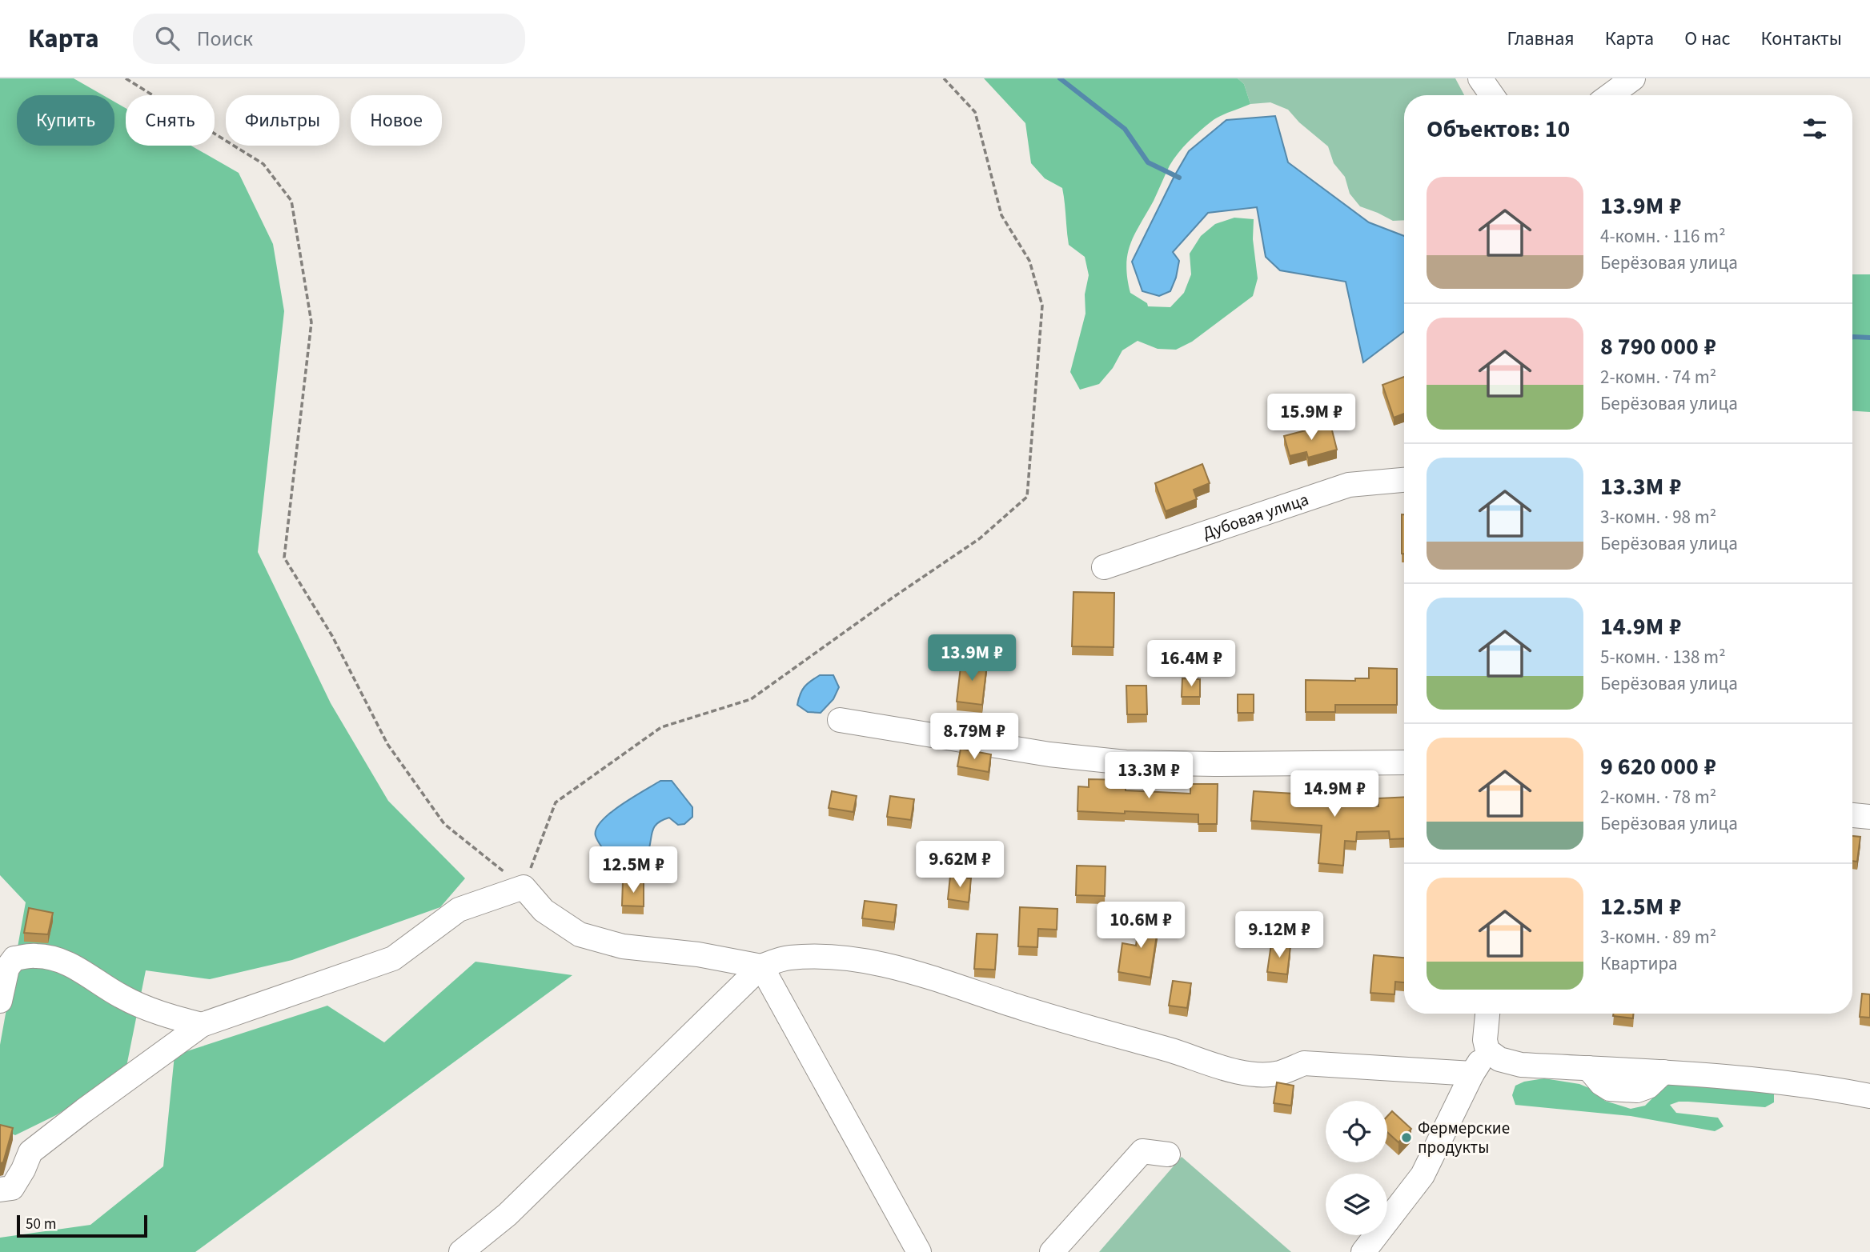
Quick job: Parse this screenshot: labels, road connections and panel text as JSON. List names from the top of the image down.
{
  "streets": {
    "street": ["Дубовая улица"]
  },
  "places": ["Фермерские продукты"],
  "scale_bar": "50 m",
  "page": {
    "header": "Карта",
    "search": "Поиск",
    "nav": [
      "Главная",
      "Карта",
      "О нас",
      "Контакты"
    ],
    "chip": [
      "Купить",
      "Снять",
      "Фильтры",
      "Новое"
    ],
    "heading": "Объектов: 10",
    "list": [
      {
        "name": "13.9M ₽",
        "note": "4-комн. · 116 m² · Берёзовая улица"
      },
      {
        "name": "8 790 000 ₽",
        "note": "2-комн. · 74 m² · Берёзовая улица"
      },
      {
        "name": "13.3M ₽",
        "note": "3-комн. · 98 m² · Берёзовая улица"
      },
      {
        "name": "14.9M ₽",
        "note": "5-комн. · 138 m² · Берёзовая улица"
      },
      {
        "name": "9 620 000 ₽",
        "note": "2-комн. · 78 m² · Берёзовая улица"
      },
      {
        "name": "12.5M ₽",
        "note": "3-комн. · 89 m² · Квартира"
      }
    ],
    "price": [
      "15.9M ₽",
      "13.9M ₽",
      "16.4M ₽",
      "8.79M ₽",
      "13.3M ₽",
      "14.9M ₽",
      "9.62M ₽",
      "12.5M ₽",
      "10.6M ₽",
      "9.12M ₽"
    ],
    "scale": "50 m"
  }
}
